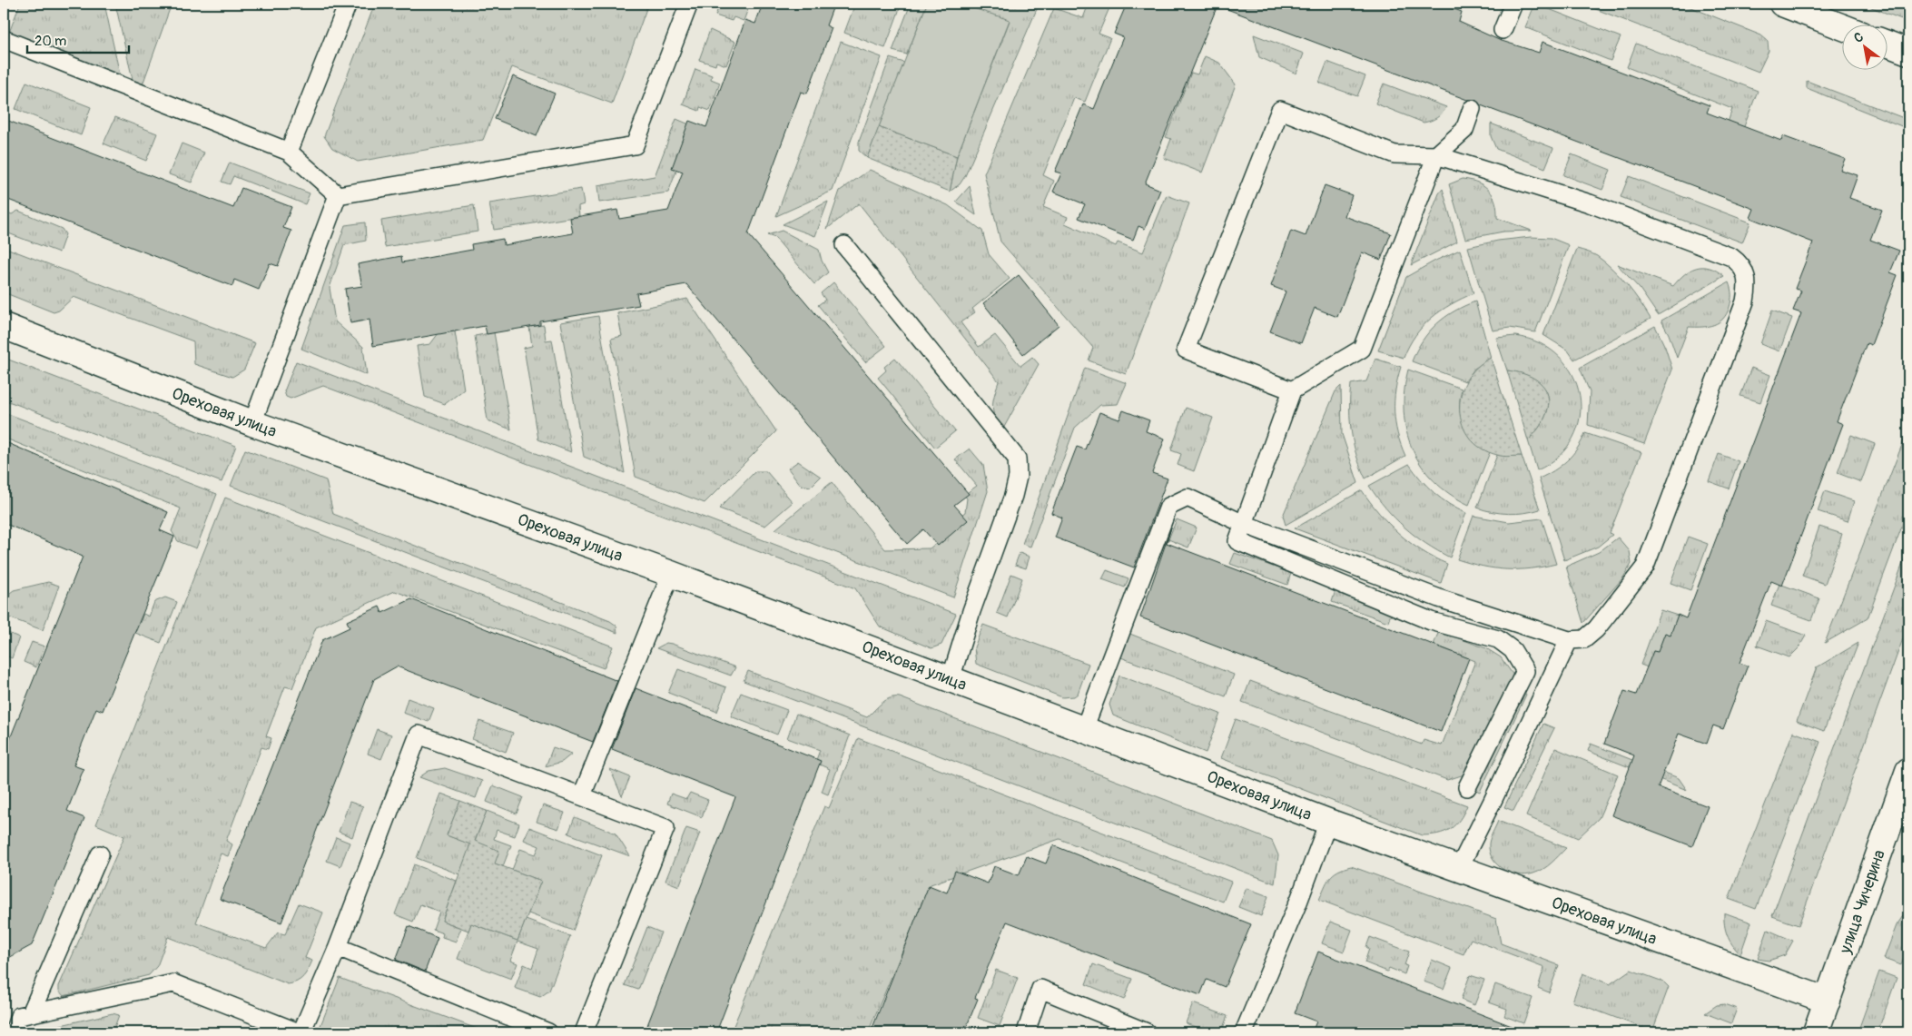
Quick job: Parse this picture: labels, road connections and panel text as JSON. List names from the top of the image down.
{
  "streets": {
    "street": ["Ореховая улица", "улица Чичерина"]
  },
  "crossings": [
    ["Ореховая улица", "улица Чичерина"]
  ],
  "scale_bar": "20 m",
  "north": "top left"
}
